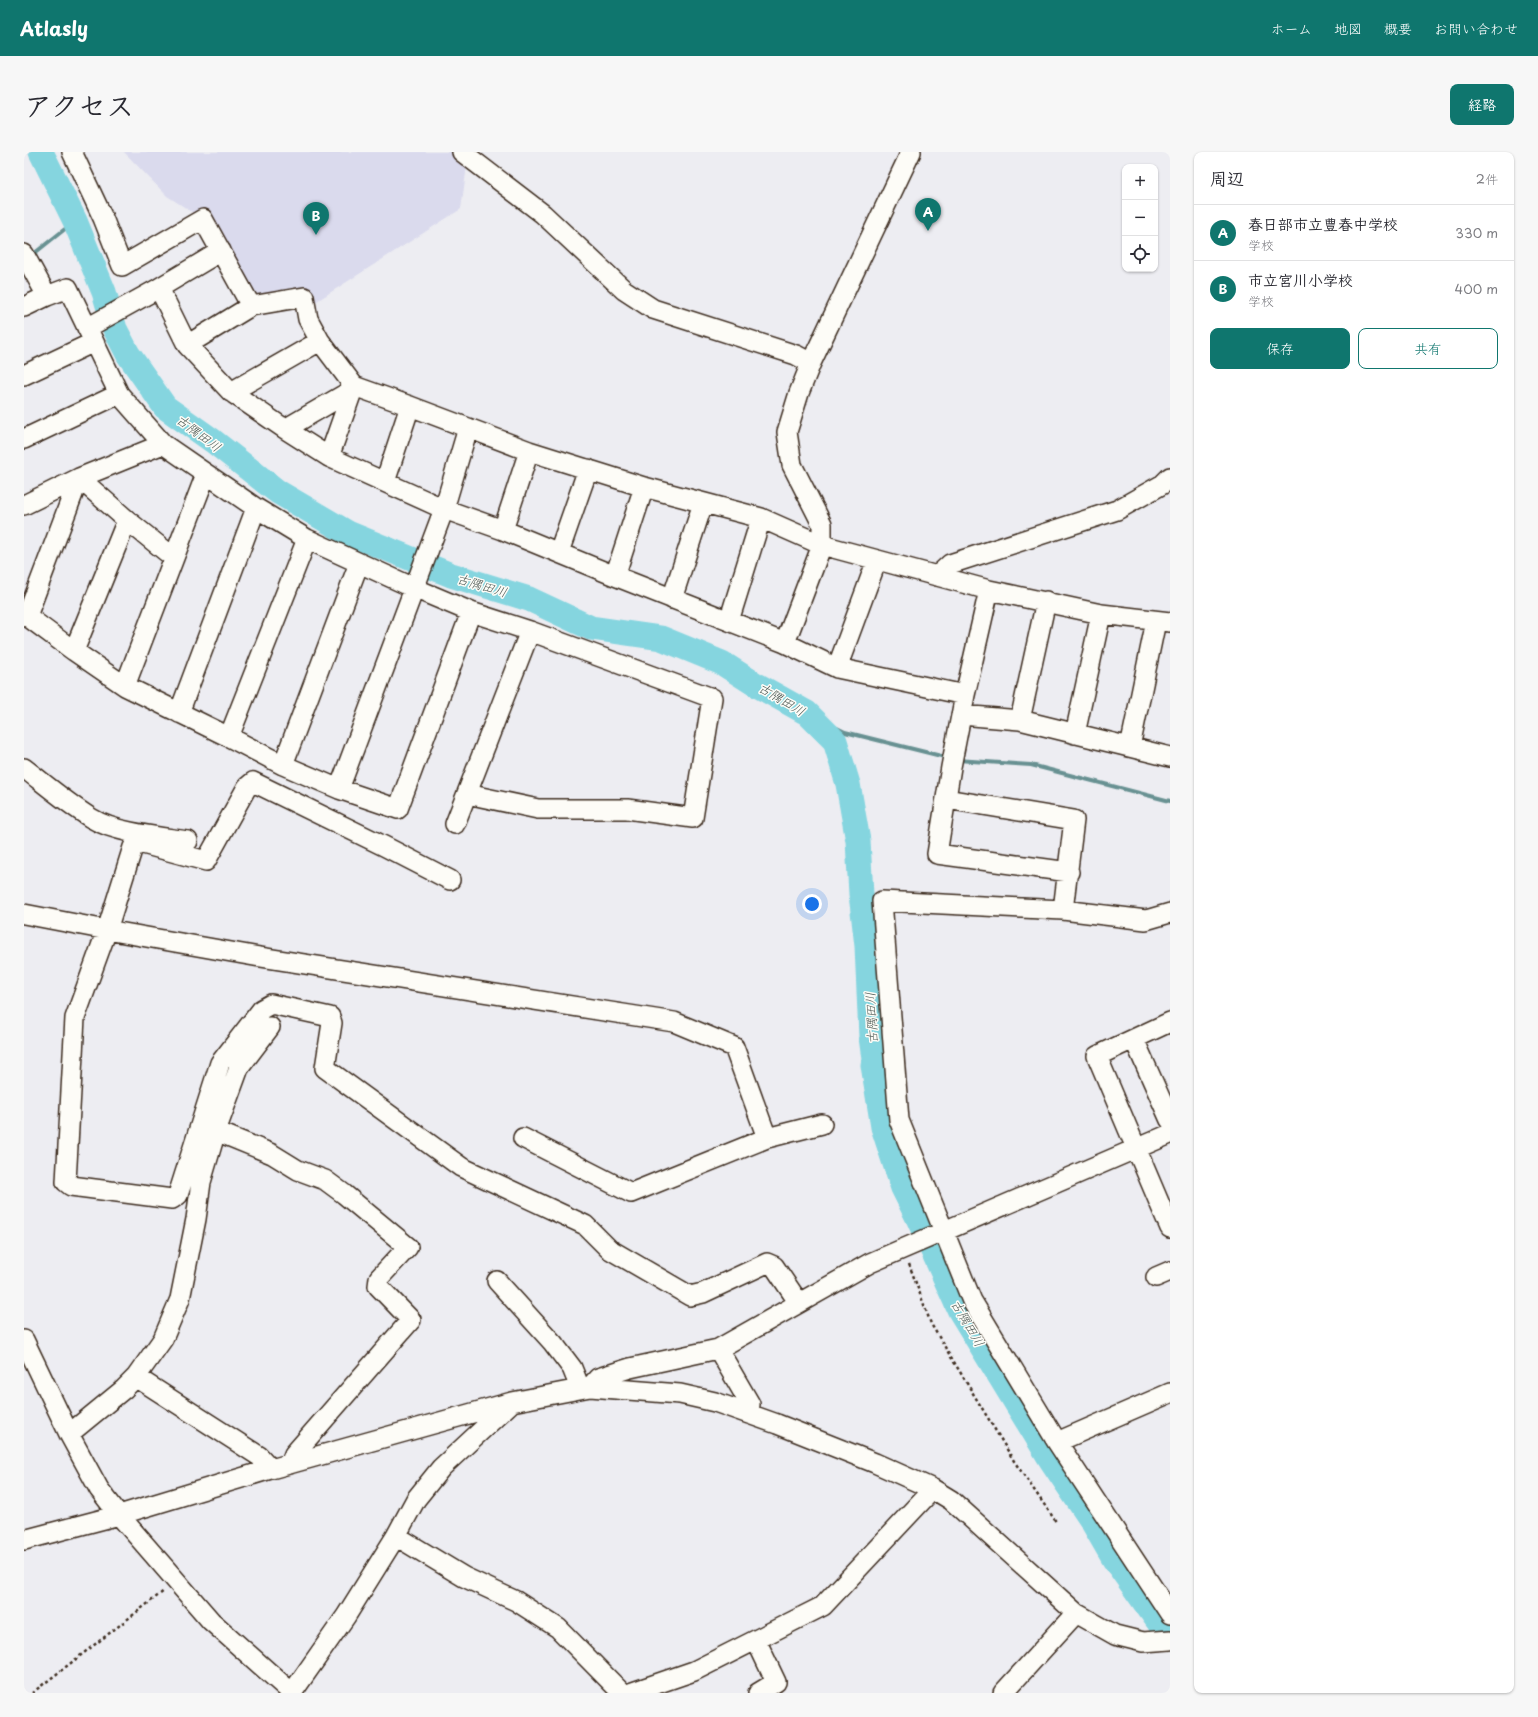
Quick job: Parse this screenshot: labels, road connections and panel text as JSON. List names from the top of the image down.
{
  "water": ["古隅田川"],
  "page": {
    "header": "Atlasly",
    "nav": [
      "ホーム",
      "地図",
      "概要",
      "お問い合わせ"
    ],
    "title": "アクセス",
    "buttons": [
      "経路",
      ["保存", "共有"]
    ],
    "heading": ["周辺", "2件"],
    "map_buttons": ["+", "−"],
    "pins": ["A", "B"],
    "list": [
      {
        "mark": "A",
        "name": "春日部市立豊春中学校",
        "note": "学校",
        "value": "330 m"
      },
      {
        "mark": "B",
        "name": "市立宮川小学校",
        "note": "学校",
        "value": "400 m"
      }
    ]
  }
}
